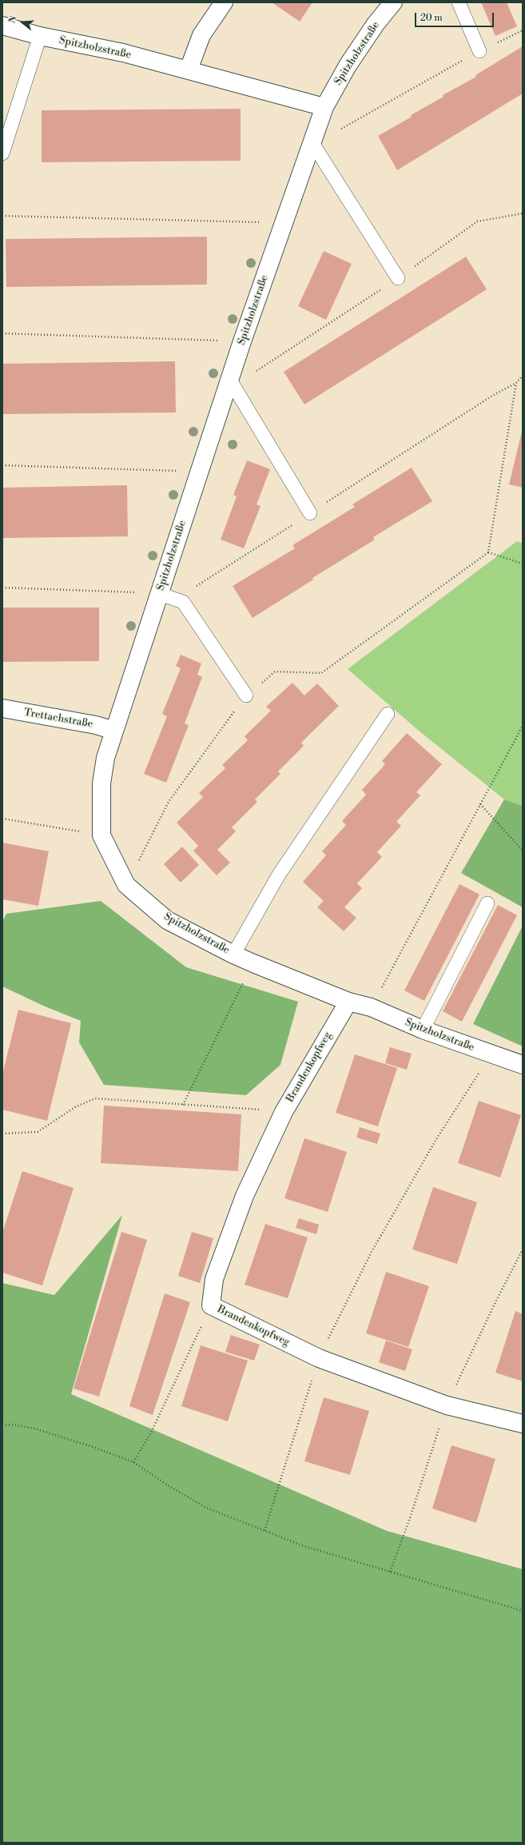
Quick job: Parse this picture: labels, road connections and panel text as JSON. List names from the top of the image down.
{
  "streets": {
    "street": ["Spitzholzstraße", "Trettachstraße", "Brandenkopfweg"]
  },
  "crossings": [
    ["Spitzholzstraße", "Trettachstraße"],
    ["Spitzholzstraße", "Brandenkopfweg"]
  ],
  "scale_bar": "20 m",
  "north": "left"
}
